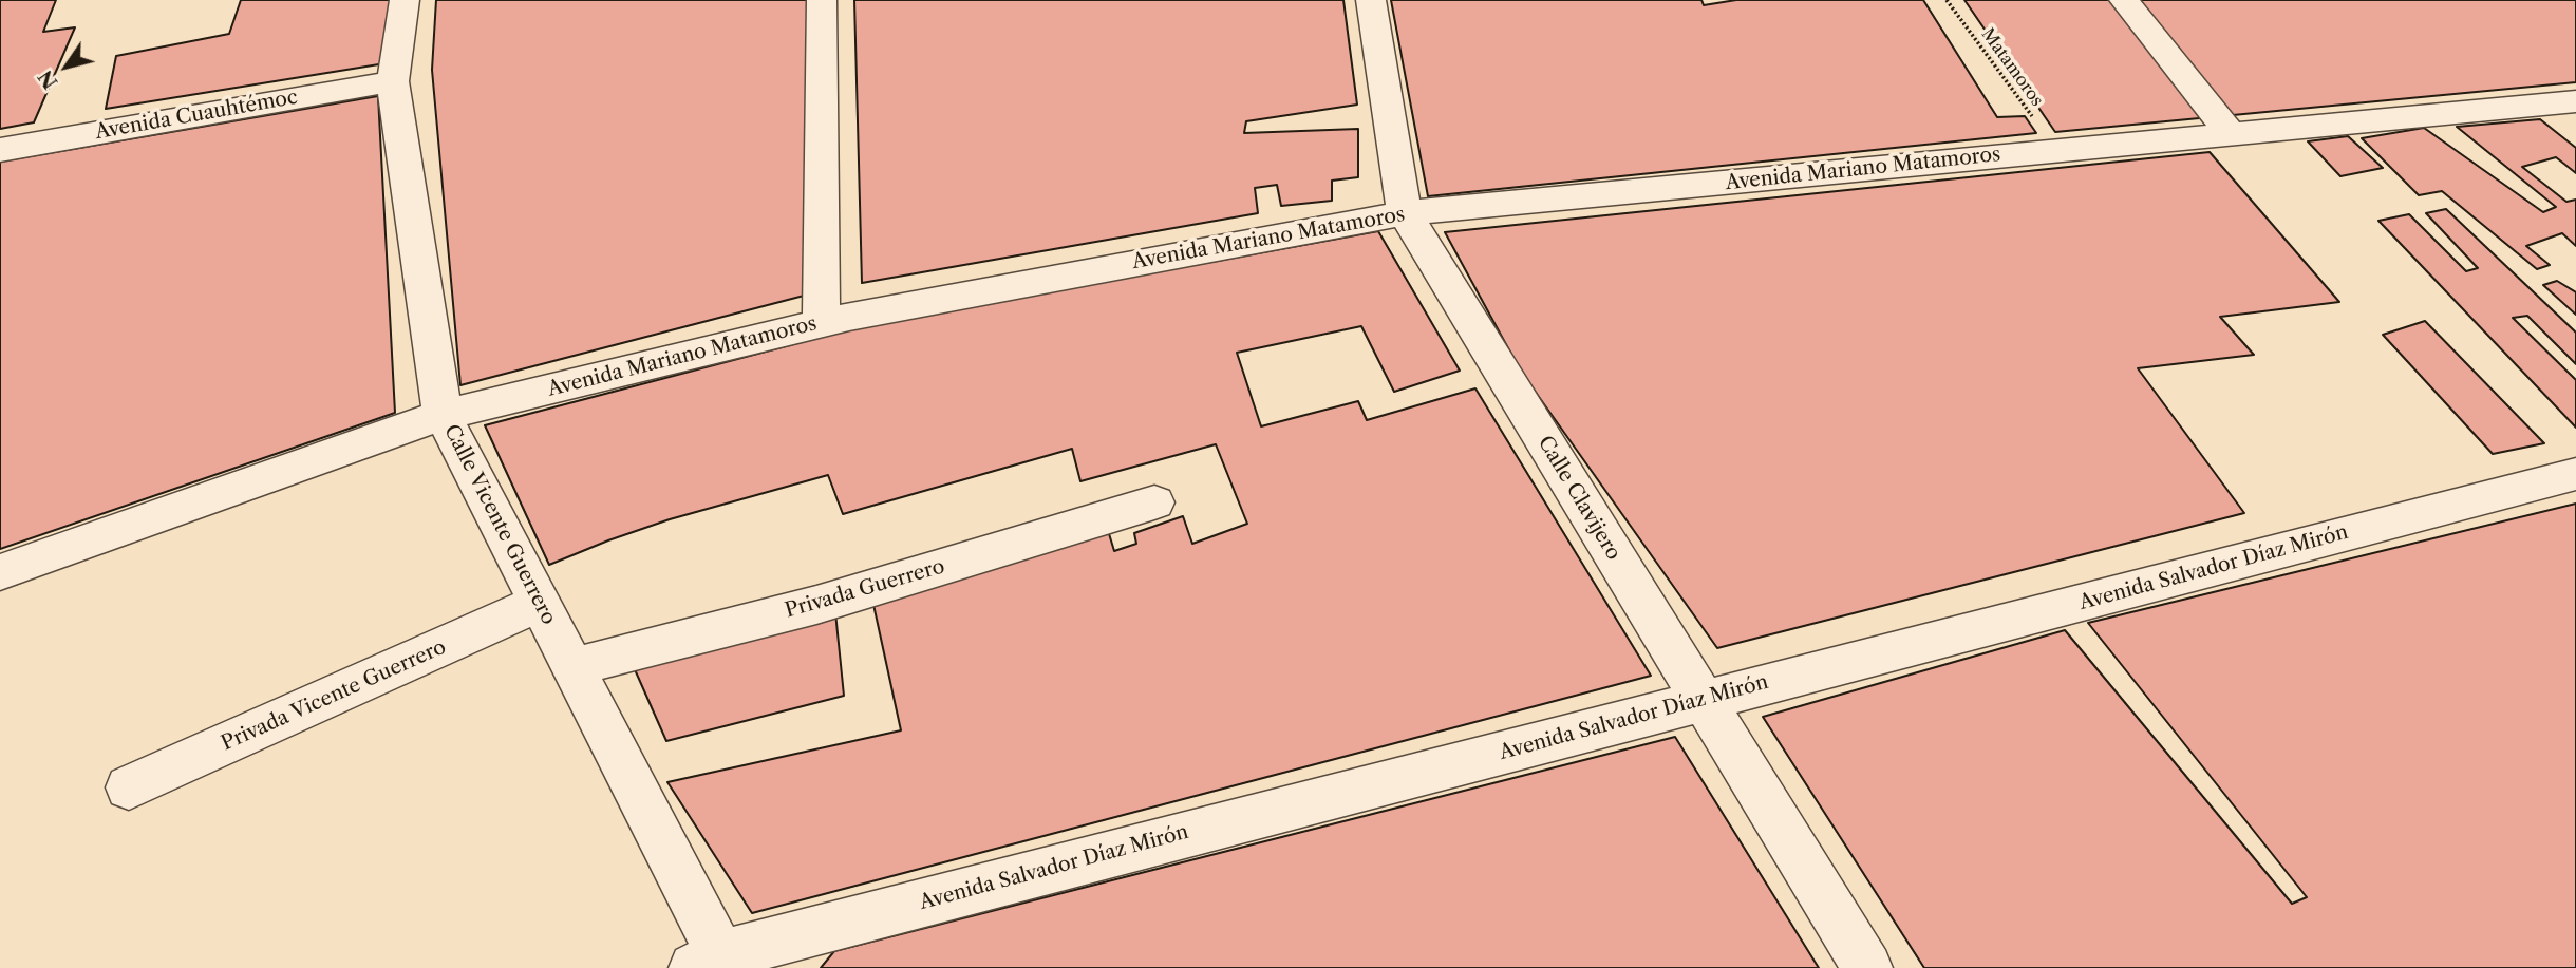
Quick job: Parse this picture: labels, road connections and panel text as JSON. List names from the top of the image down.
{
  "streets": {
    "street": [
      "Avenida Cuauhtémoc",
      "Avenida Mariano Matamoros",
      "Calle Clavijero",
      "Calle Vicente Guerrero",
      "Avenida Salvador Díaz Mirón",
      "Privada Guerrero",
      "Privada Vicente Guerrero"
    ],
    "path": ["Matamoros"]
  },
  "crossings": [
    ["Matamoros", "Avenida Mariano Matamoros"],
    ["Avenida Cuauhtémoc", "Calle Vicente Guerrero"],
    ["Avenida Mariano Matamoros", "Calle Clavijero"],
    ["Avenida Mariano Matamoros", "Calle Vicente Guerrero"],
    ["Calle Clavijero", "Avenida Salvador Díaz Mirón"],
    ["Calle Vicente Guerrero", "Avenida Salvador Díaz Mirón"],
    ["Calle Vicente Guerrero", "Privada Guerrero"],
    ["Calle Vicente Guerrero", "Privada Vicente Guerrero"]
  ],
  "north": "bottom left"
}
